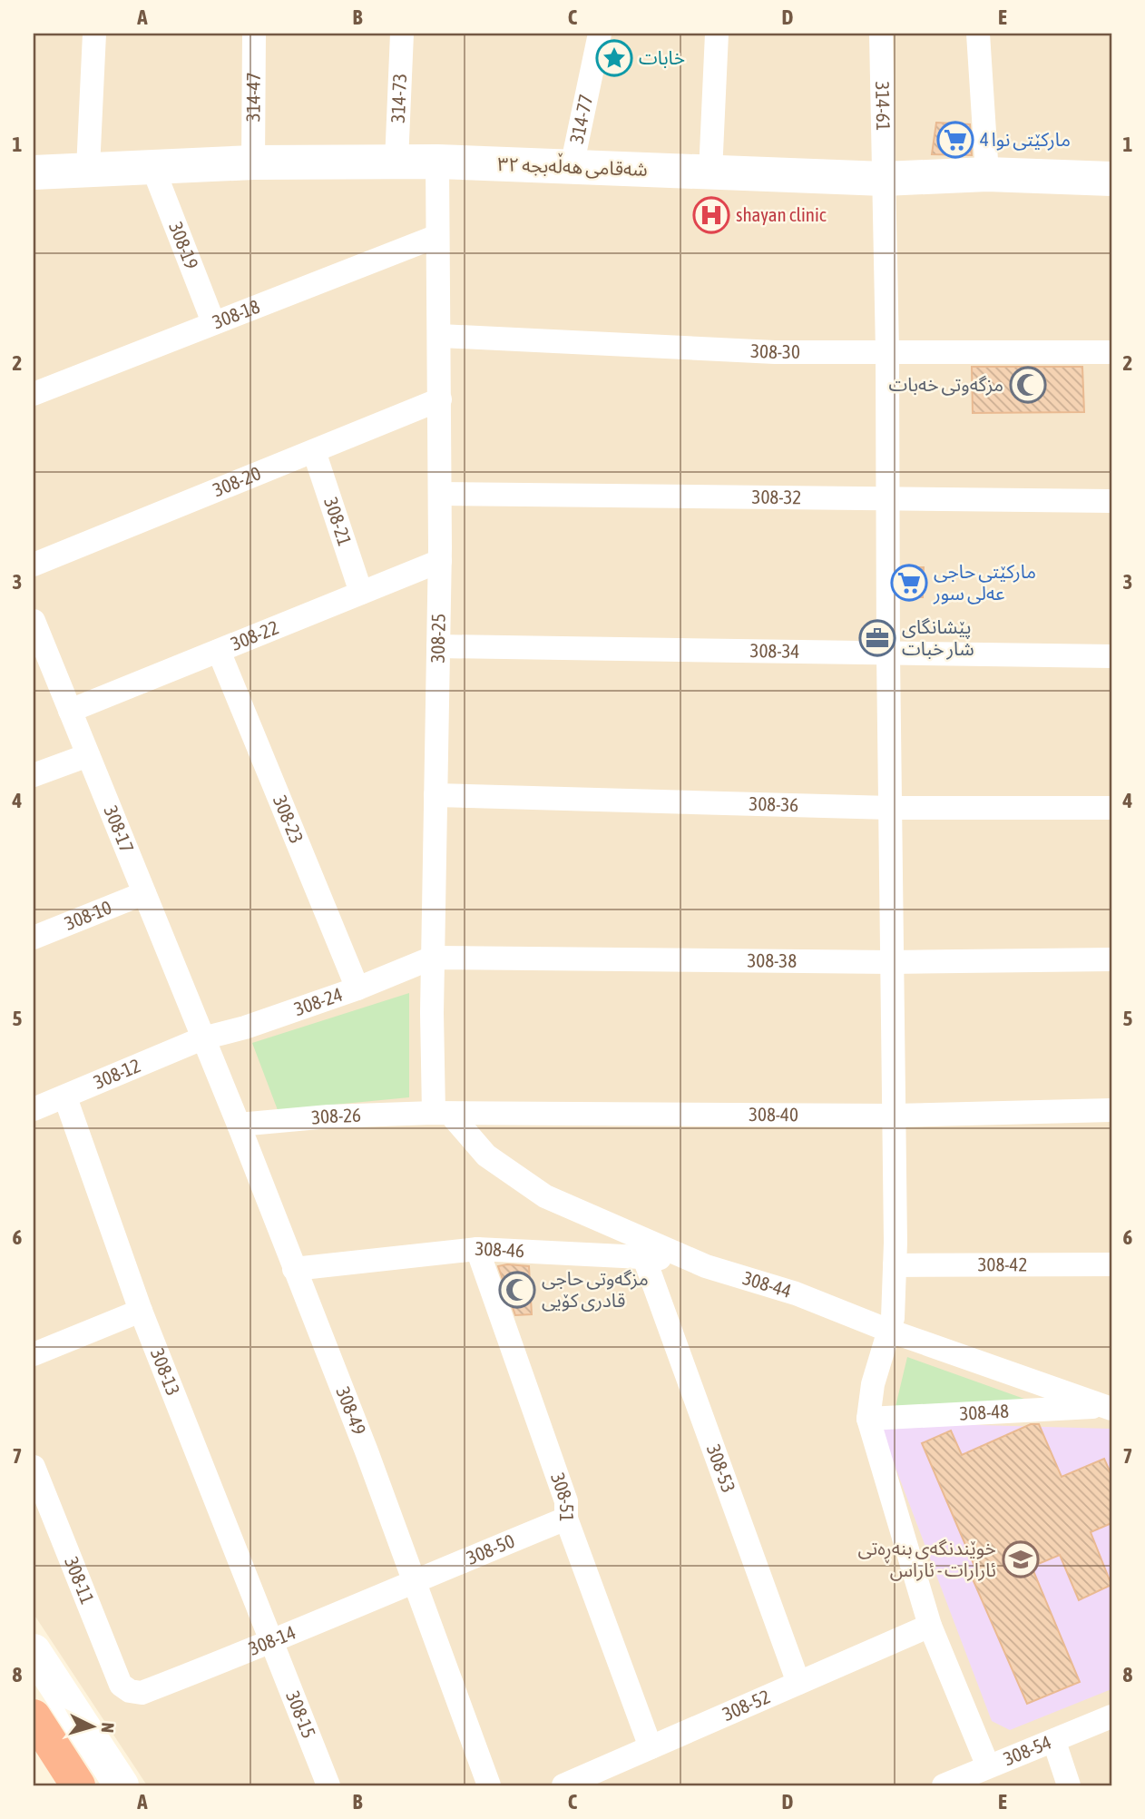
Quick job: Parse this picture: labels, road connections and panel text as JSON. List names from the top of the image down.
{
  "streets": {
    "street": [
      "314-73",
      "314-47",
      "314-61",
      "314-77",
      "شەقامی هەڵەبجە ٣٢",
      "308-19",
      "308-18",
      "308-30",
      "308-20",
      "308-32",
      "308-21",
      "308-22",
      "308-25",
      "308-34",
      "308-36",
      "308-23",
      "308-17",
      "308-10",
      "308-38",
      "308-24",
      "308-12",
      "308-40",
      "308-26",
      "308-46",
      "308-42",
      "308-44",
      "308-13",
      "308-49",
      "308-48",
      "308-53",
      "308-51",
      "308-50",
      "308-11",
      "308-14",
      "308-52",
      "308-15",
      "308-54"
    ]
  },
  "crossings": [
    ["314-73", "شەقامی هەڵەبجە ٣٢"],
    ["314-47", "شەقامی هەڵەبجە ٣٢"],
    ["314-61", "شەقامی هەڵەبجە ٣٢"],
    ["314-61", "308-30"],
    ["314-61", "308-32"],
    ["314-61", "308-34"],
    ["314-61", "308-36"],
    ["314-61", "308-38"],
    ["314-61", "308-40"],
    ["314-61", "308-42"],
    ["314-61", "308-44"],
    ["314-61", "308-48"],
    ["314-77", "شەقامی هەڵەبجە ٣٢"],
    ["شەقامی هەڵەبجە ٣٢", "308-19"],
    ["شەقامی هەڵەبجە ٣٢", "308-25"],
    ["308-19", "308-18"],
    ["308-18", "308-25"],
    ["308-30", "308-25"],
    ["308-20", "308-21"],
    ["308-20", "308-25"],
    ["308-32", "308-25"],
    ["308-21", "308-22"],
    ["308-22", "308-25"],
    ["308-22", "308-23"],
    ["308-22", "308-17"],
    ["308-25", "308-34"],
    ["308-25", "308-36"],
    ["308-25", "308-38"],
    ["308-25", "308-24"],
    ["308-25", "308-40"],
    ["308-25", "308-26"],
    ["308-25", "308-44"],
    ["308-23", "308-24"],
    ["308-17", "308-10"],
    ["308-17", "308-24"],
    ["308-17", "308-12"],
    ["308-17", "308-49"],
    ["308-38", "308-24"],
    ["308-24", "308-12"],
    ["308-24", "308-49"],
    ["308-12", "308-13"],
    ["308-12", "308-49"],
    ["308-40", "308-26"],
    ["308-40", "308-44"],
    ["308-26", "308-44"],
    ["308-26", "308-49"],
    ["308-46", "308-44"],
    ["308-46", "308-49"],
    ["308-46", "308-53"],
    ["308-46", "308-51"],
    ["308-44", "308-48"],
    ["308-13", "308-14"],
    ["308-13", "308-15"],
    ["308-49", "308-50"],
    ["308-49", "308-14"],
    ["308-53", "308-52"],
    ["308-51", "308-50"],
    ["308-51", "308-52"],
    ["308-50", "308-14"],
    ["308-11", "308-14"],
    ["308-14", "308-15"]
  ],
  "places": {
    "place": ["خابات"],
    "supermarket": ["مارکێتی نوا 4", "مارکێتی حاجی عەلی سور"],
    "hospital": ["shayan clinic"],
    "mosque": ["مزگەوتی خەبات", "مزگەوتی حاجی قادری کۆیی"],
    "office": ["پێشانگای شار خبات"],
    "school or university": ["خوێندنگەی بنەڕەتی ئارارات - ئاراس"]
  },
  "north": "right",
  "grid": {
    "columns": [
      "A",
      "B",
      "C",
      "D",
      "E"
    ],
    "rows": [
      "1",
      "2",
      "3",
      "4",
      "5",
      "6",
      "7",
      "8"
    ]
  }
}
